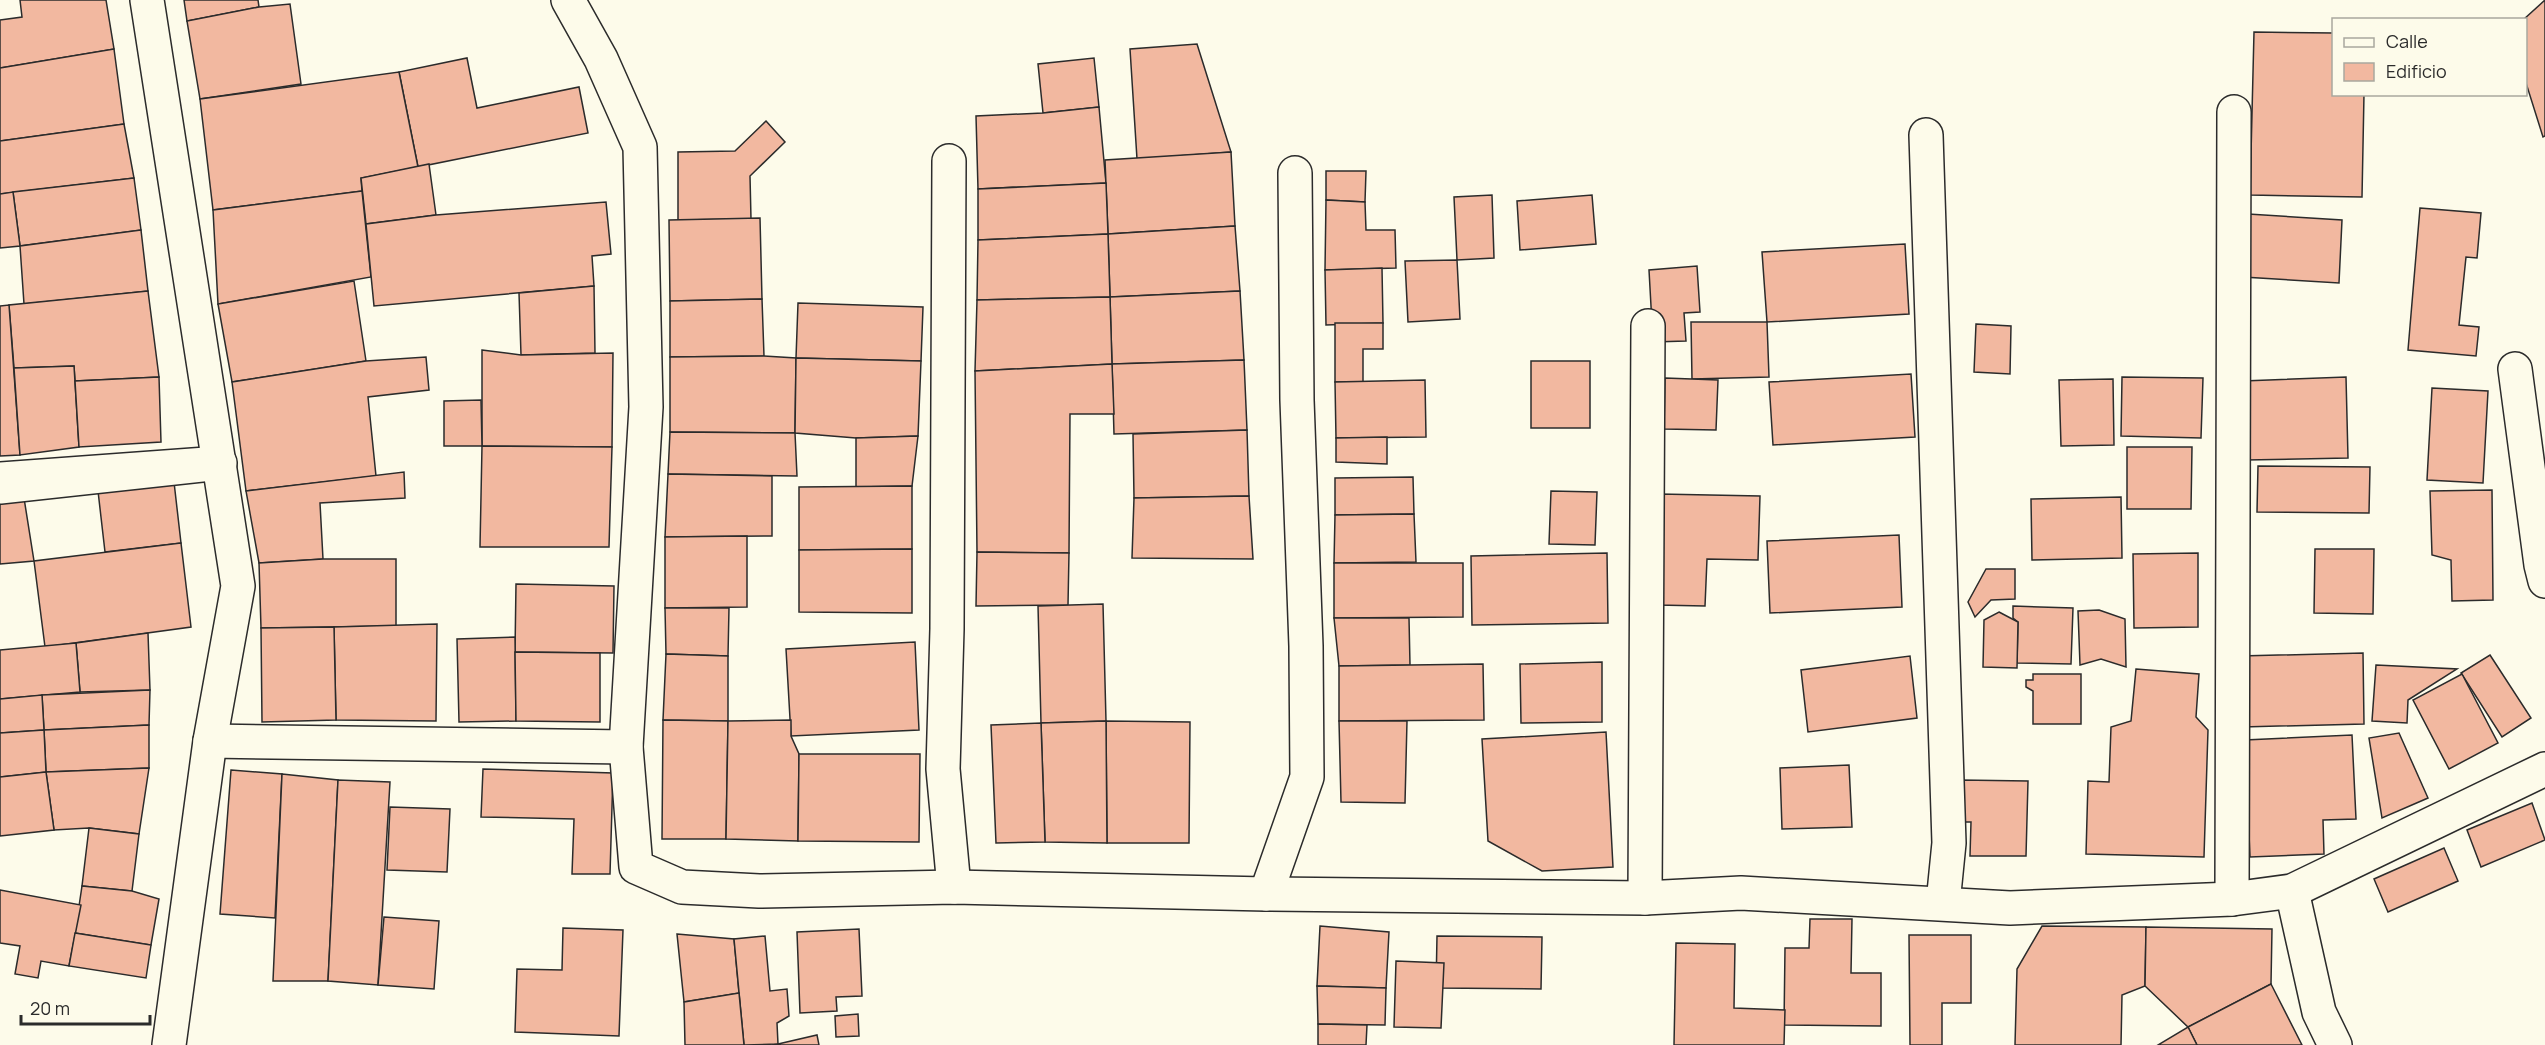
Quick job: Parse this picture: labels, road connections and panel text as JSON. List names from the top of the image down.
{
  "legend": ["Calle", "Edificio"],
  "scale_bar": "20 m"
}
